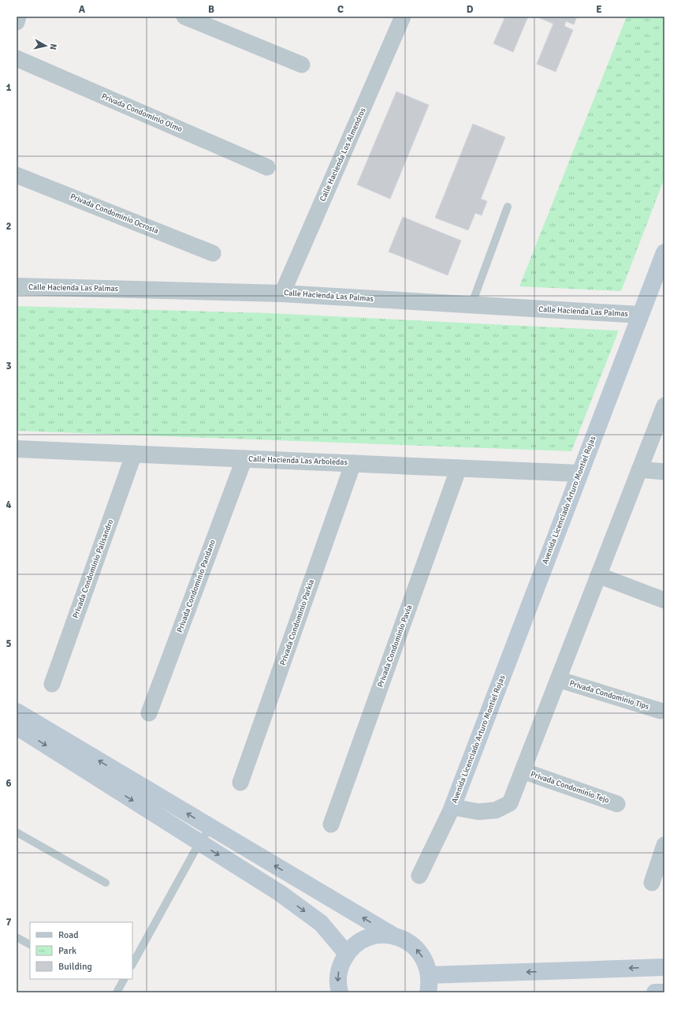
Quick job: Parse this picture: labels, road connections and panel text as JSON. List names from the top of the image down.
{
  "streets": {
    "main road": ["Avenida Licenciado Arturo Montiel Rojas"],
    "street": [
      "Privada Condominio Olmo",
      "Calle Hacienda Los Almendros",
      "Privada Condominio Ocrosia",
      "Calle Hacienda Las Palmas",
      "Calle Hacienda Las Arboledas",
      "Privada Condominio Palisandro",
      "Privada Condominio Pandano",
      "Privada Condominio Parkia",
      "Privada Condominio Pavía",
      "Privada Condominio Tips",
      "Privada Condominio Tejo"
    ]
  },
  "crossings": [
    ["Calle Hacienda Los Almendros", "Calle Hacienda Las Palmas"],
    ["Calle Hacienda Las Palmas", "Avenida Licenciado Arturo Montiel Rojas"],
    ["Calle Hacienda Las Arboledas", "Avenida Licenciado Arturo Montiel Rojas"],
    ["Calle Hacienda Las Arboledas", "Privada Condominio Palisandro"],
    ["Calle Hacienda Las Arboledas", "Privada Condominio Pandano"],
    ["Calle Hacienda Las Arboledas", "Privada Condominio Parkia"],
    ["Calle Hacienda Las Arboledas", "Privada Condominio Pavía"],
    ["Avenida Licenciado Arturo Montiel Rojas", "Privada Condominio Tips"],
    ["Avenida Licenciado Arturo Montiel Rojas", "Privada Condominio Tejo"]
  ],
  "legend": ["Road", "Park", "Building"],
  "north": "right",
  "grid": {
    "columns": [
      "A",
      "B",
      "C",
      "D",
      "E"
    ],
    "rows": [
      "1",
      "2",
      "3",
      "4",
      "5",
      "6",
      "7"
    ]
  }
}
